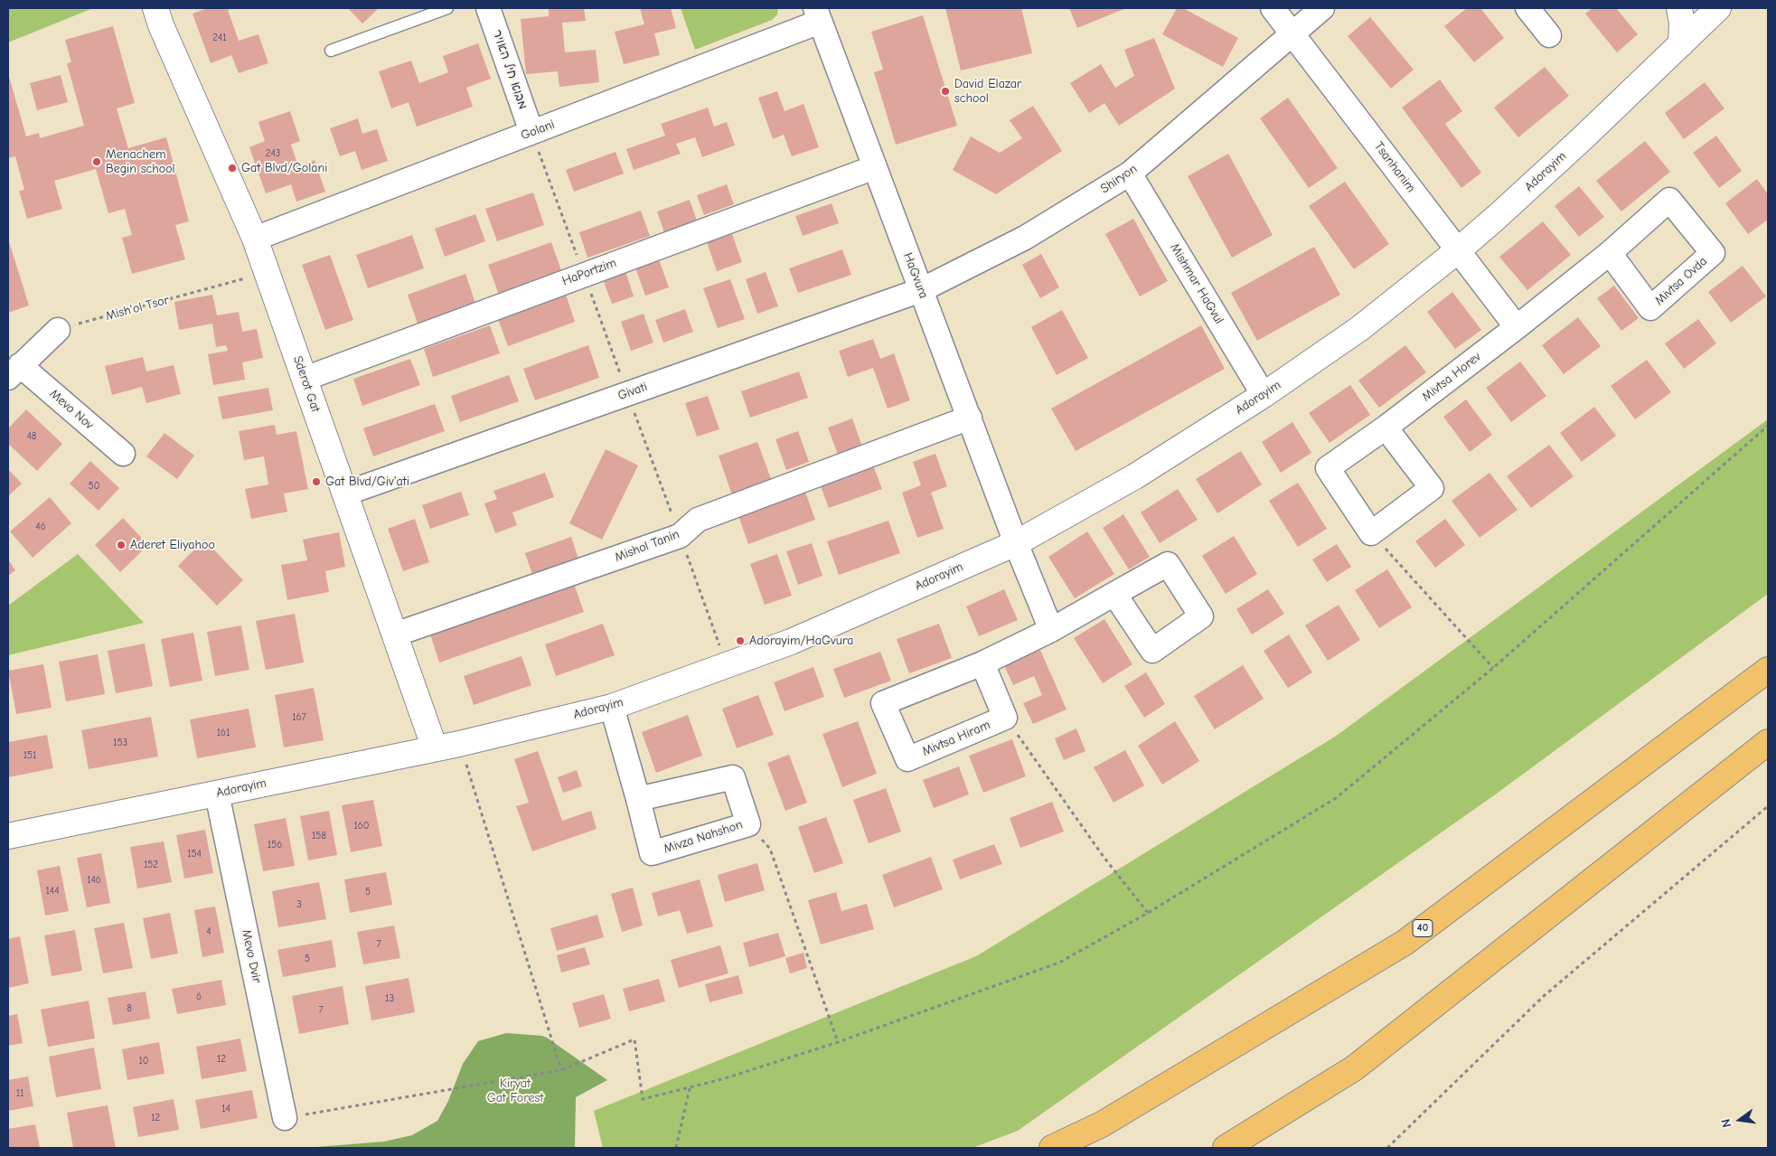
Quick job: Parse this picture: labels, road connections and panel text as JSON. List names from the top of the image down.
{
  "streets": {
    "highway": ["40"],
    "street": [
      "מבוא חיל האויר",
      "Golani",
      "Tsanhanim",
      "Adorayim",
      "Shiryon",
      "HaPortzim",
      "HaGvura",
      "Mivtsa Ovda",
      "Mishmar HaGvul",
      "Mivtsa Horev",
      "Sderot Gat",
      "Givati",
      "Mevo Nov",
      "Mishol Tanin",
      "Mivtsa Hiram",
      "Mivza Nahshon",
      "Mevo Dvir"
    ],
    "path": ["Mish'ol Tsor"]
  },
  "crossings": [
    ["מבוא חיל האויר", "Golani"],
    ["Golani", "HaGvura"],
    ["Golani", "Sderot Gat"],
    ["Tsanhanim", "Adorayim"],
    ["Tsanhanim", "Shiryon"],
    ["Tsanhanim", "Mivtsa Ovda"],
    ["Tsanhanim", "Mivtsa Horev"],
    ["Adorayim", "HaGvura"],
    ["Adorayim", "Mishmar HaGvul"],
    ["Adorayim", "Sderot Gat"],
    ["Adorayim", "Mivza Nahshon"],
    ["Adorayim", "Mevo Dvir"],
    ["Shiryon", "HaGvura"],
    ["Shiryon", "Mishmar HaGvul"],
    ["Shiryon", "Givati"],
    ["HaPortzim", "HaGvura"],
    ["HaPortzim", "Sderot Gat"],
    ["HaGvura", "Givati"],
    ["HaGvura", "Mishol Tanin"],
    ["HaGvura", "Mivtsa Hiram"],
    ["Mivtsa Ovda", "Mivtsa Horev"],
    ["Mish'ol Tsor", "Sderot Gat"],
    ["Sderot Gat", "Givati"],
    ["Sderot Gat", "Mishol Tanin"]
  ],
  "parks": ["Kiryat Gat Forest"],
  "places": [
    "David Elazar school",
    "Menachem Begin school",
    "Gat Blvd/Golani",
    "Gat Blvd/Giv'ati",
    "Aderet Eliyahoo",
    "Adorayim/HaGvura"
  ],
  "house_numbers": [
    "241",
    "243",
    "48",
    "50",
    "46",
    "167",
    "161",
    "153",
    "151",
    "160",
    "158",
    "156",
    "154",
    "152",
    "146",
    "144",
    "5",
    "3",
    "4",
    "7",
    "5",
    "6",
    "13",
    "8",
    "7",
    "12",
    "10",
    "11",
    "14",
    "12"
  ],
  "north": "left"
}
